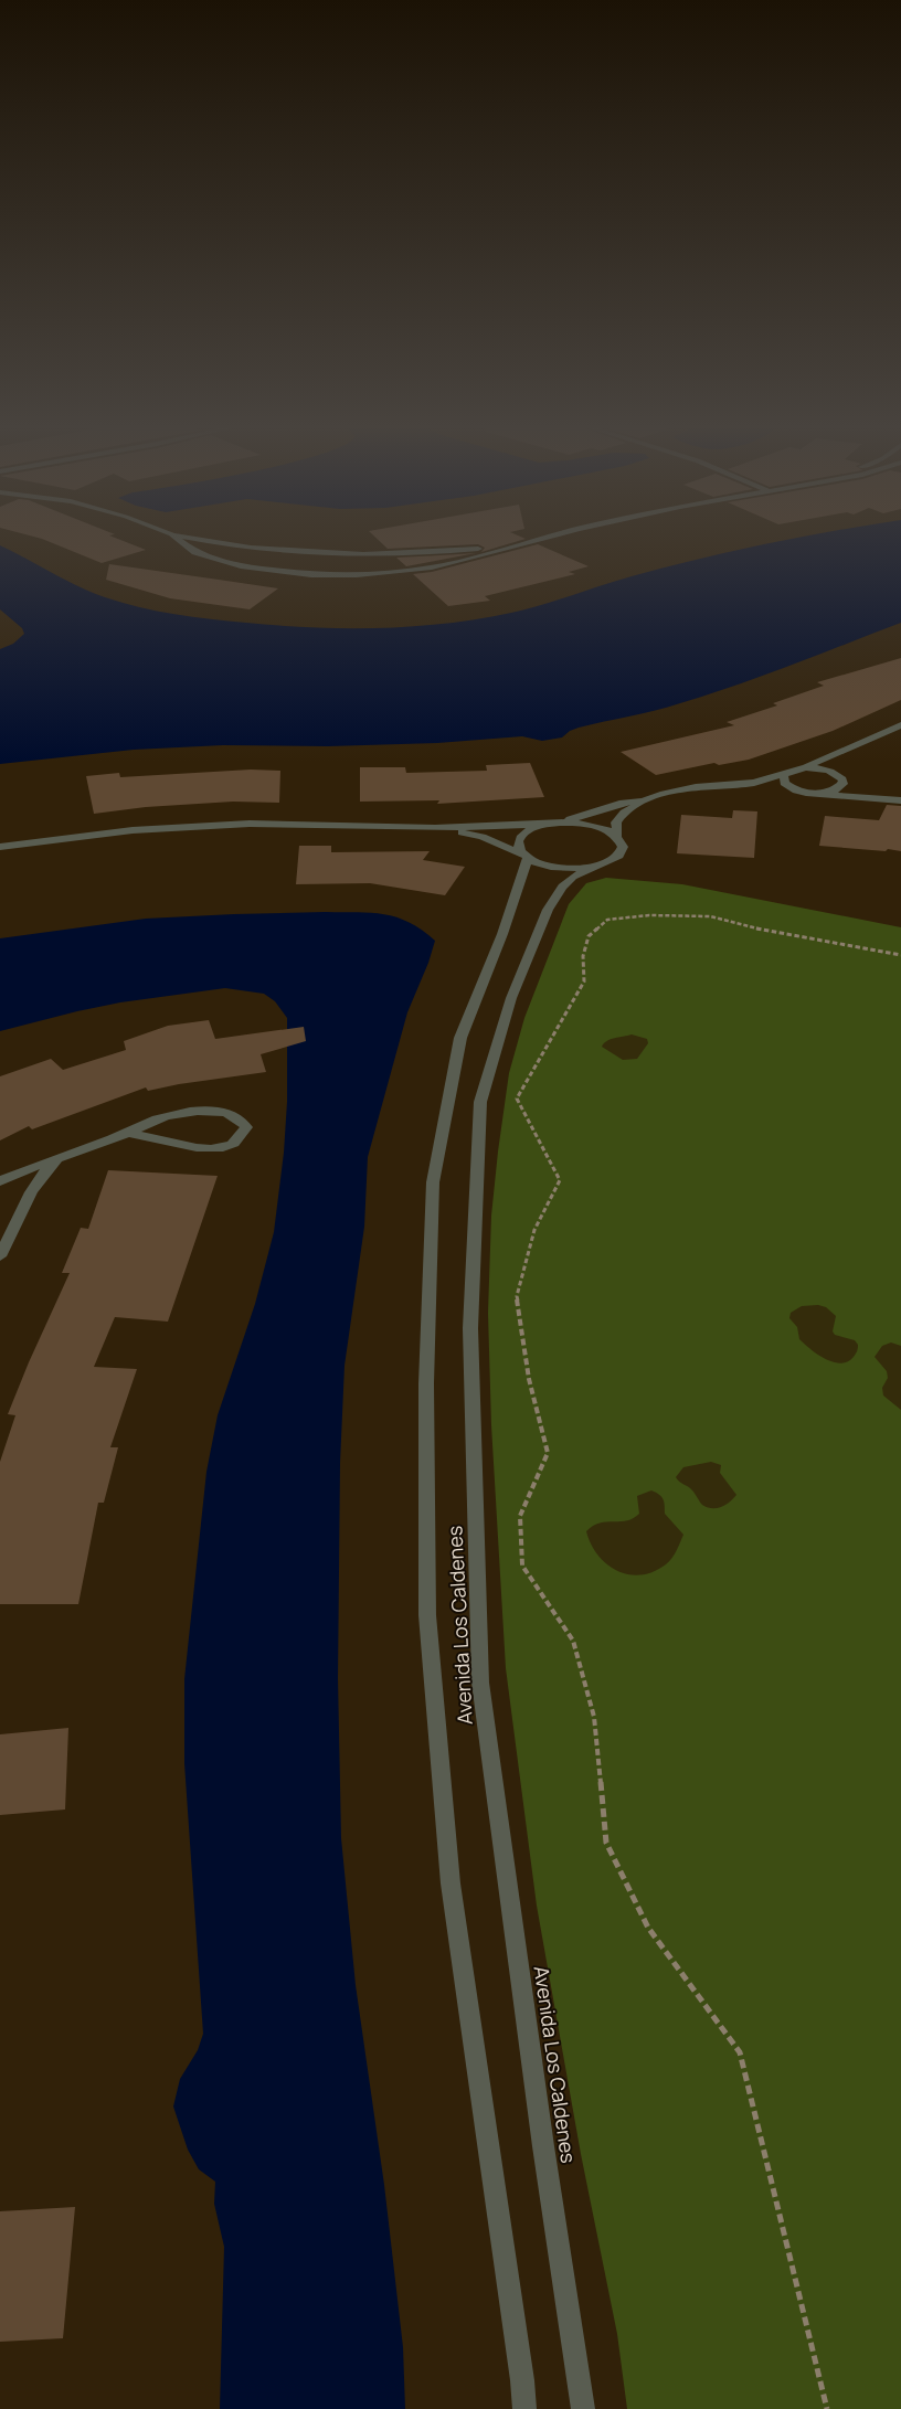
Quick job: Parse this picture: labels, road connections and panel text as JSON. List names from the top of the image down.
{
  "streets": {
    "street": ["Avenida Los Caldenes"]
  }
}
